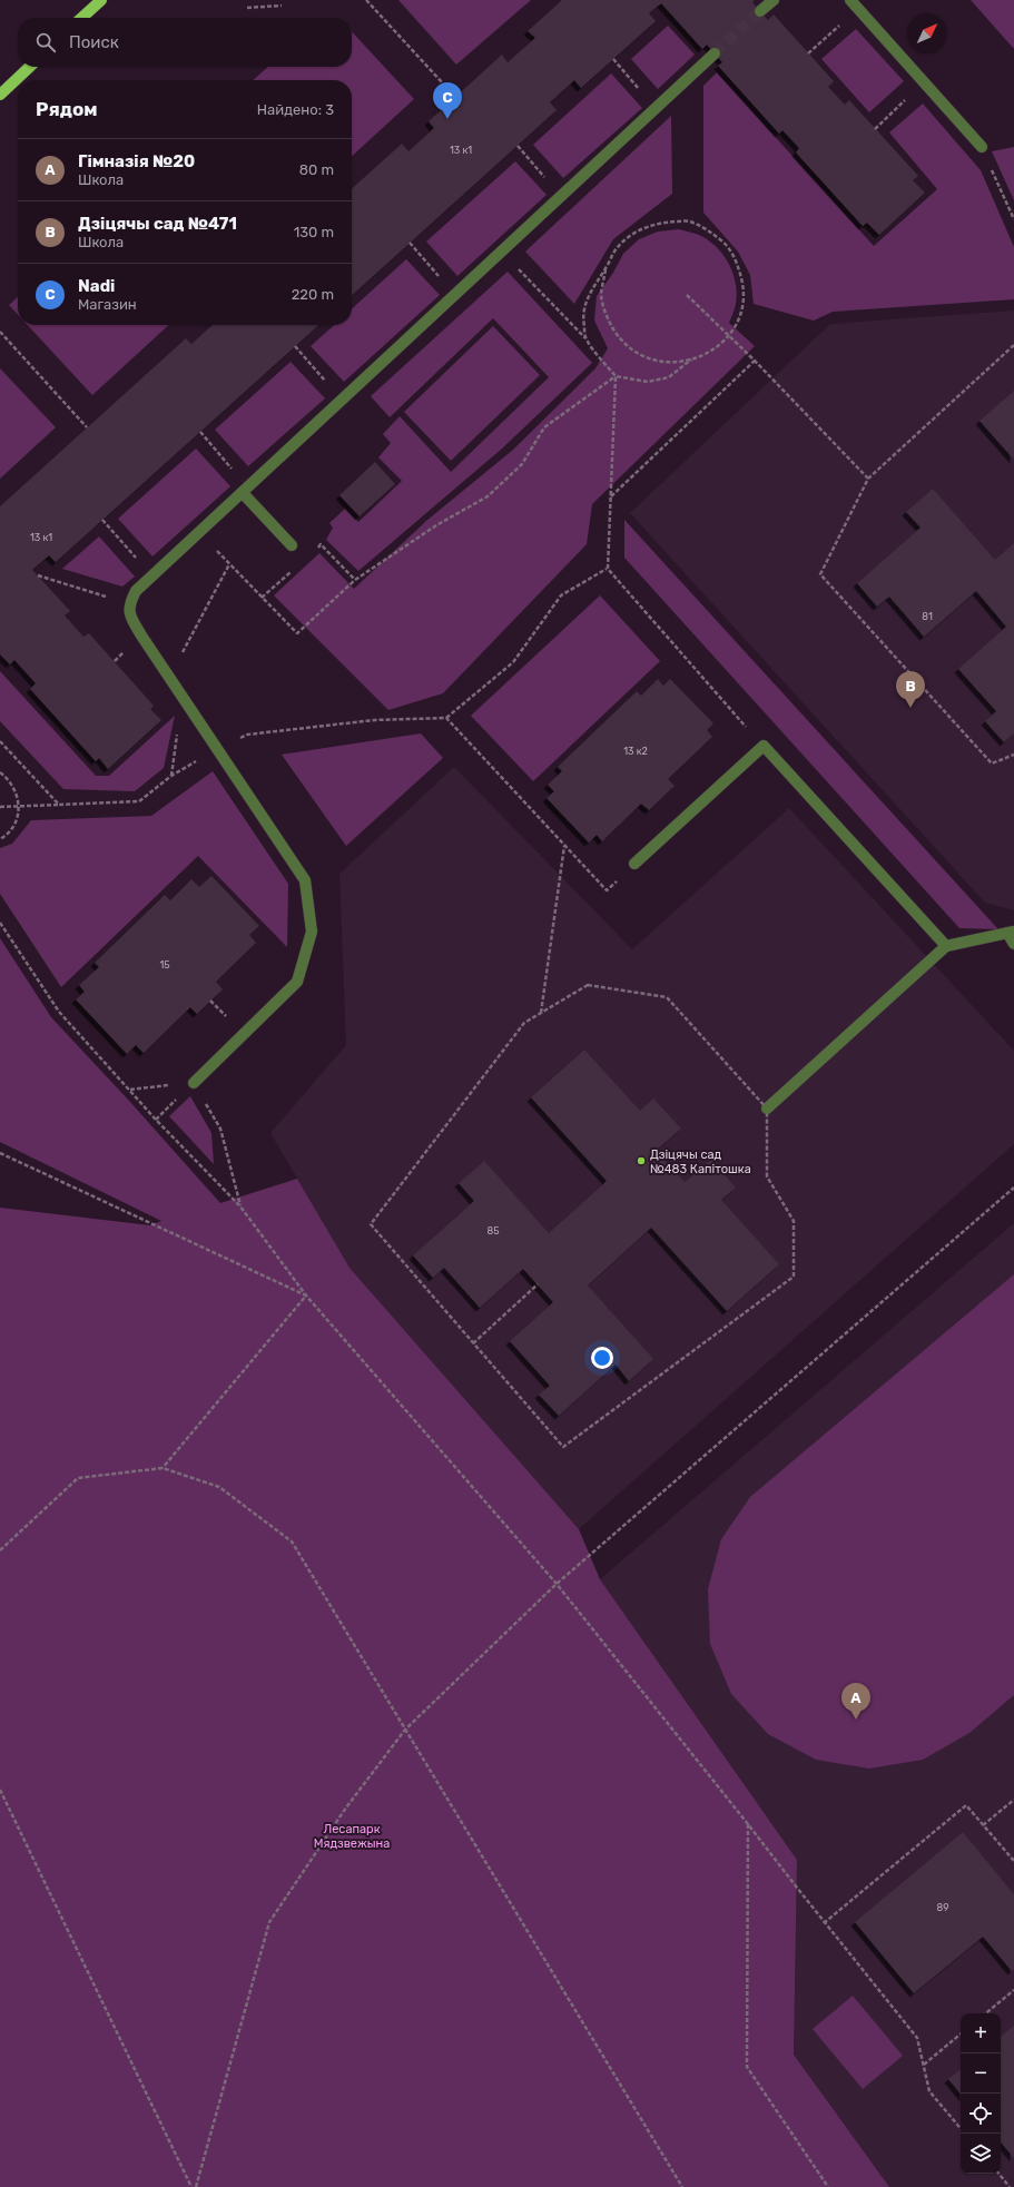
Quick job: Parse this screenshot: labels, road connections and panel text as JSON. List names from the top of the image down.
{
  "parks": ["Лесапарк Мядзвежына"],
  "places": ["Дзіцячы сад №483 Капітошка"],
  "house_numbers": [
    "13 к1",
    "13 к1",
    "81",
    "13 к2",
    "15",
    "85",
    "89"
  ],
  "north": "top right",
  "page": {
    "search": "Поиск",
    "heading": ["Рядом", "Найдено: 3"],
    "pins": ["C", "B", "A"],
    "list": [
      {
        "mark": "A",
        "name": "Гімназія №20",
        "note": "Школа",
        "value": "80 m"
      },
      {
        "mark": "B",
        "name": "Дзіцячы сад №471",
        "note": "Школа",
        "value": "130 m"
      },
      {
        "mark": "C",
        "name": "Nadi",
        "note": "Магазин",
        "value": "220 m"
      }
    ],
    "map_buttons": ["+", "−"]
  }
}
